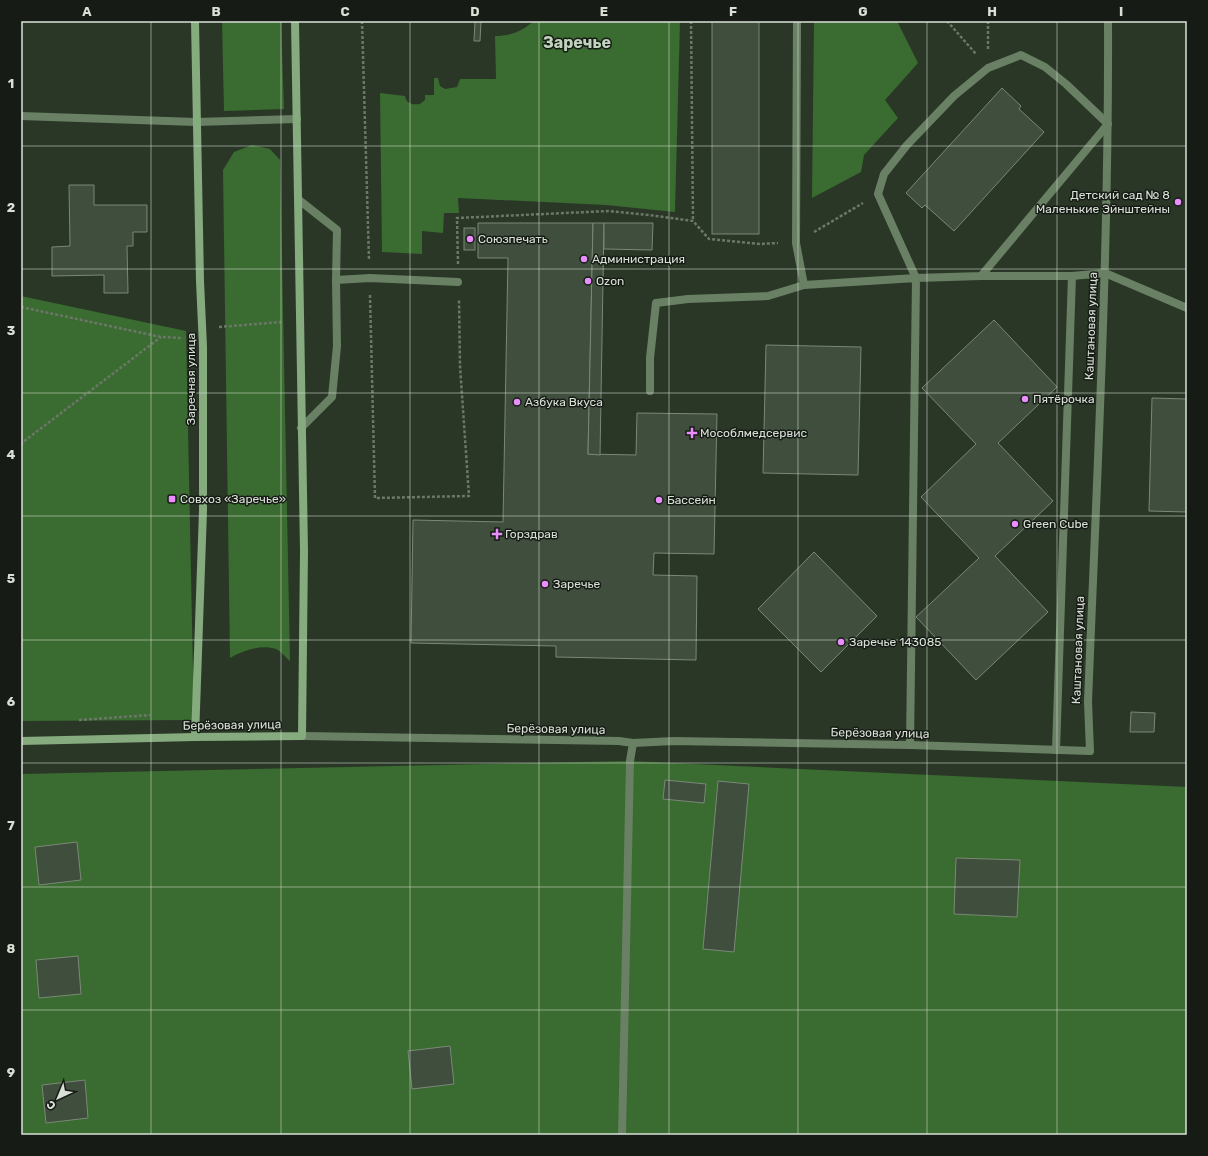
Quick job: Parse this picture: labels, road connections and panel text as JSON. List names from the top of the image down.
{
  "streets": {
    "street": ["Каштановая улица", "Заречная улица", "Берёзовая улица"]
  },
  "crossings": [
    ["Каштановая улица", "Берёзовая улица"],
    ["Заречная улица", "Берёзовая улица"]
  ],
  "districts": ["Заречье"],
  "places": {
    "other": [
      "Детский сад № 8 Маленькие Эйнштейны",
      "Союзпечать",
      "Администрация",
      "Ozon",
      "Пятёрочка",
      "Азбука Вкуса",
      "Бассейн",
      "Green Cube",
      "Заречье",
      "Заречье 143085"
    ],
    "health": ["Мособлмедсервис", "Горздрав"],
    "transit": ["Совхоз «Заречье»"]
  },
  "north": "bottom left",
  "grid": {
    "columns": [
      "A",
      "B",
      "C",
      "D",
      "E",
      "F",
      "G",
      "H",
      "I"
    ],
    "rows": [
      "1",
      "2",
      "3",
      "4",
      "5",
      "6",
      "7",
      "8",
      "9"
    ]
  }
}
